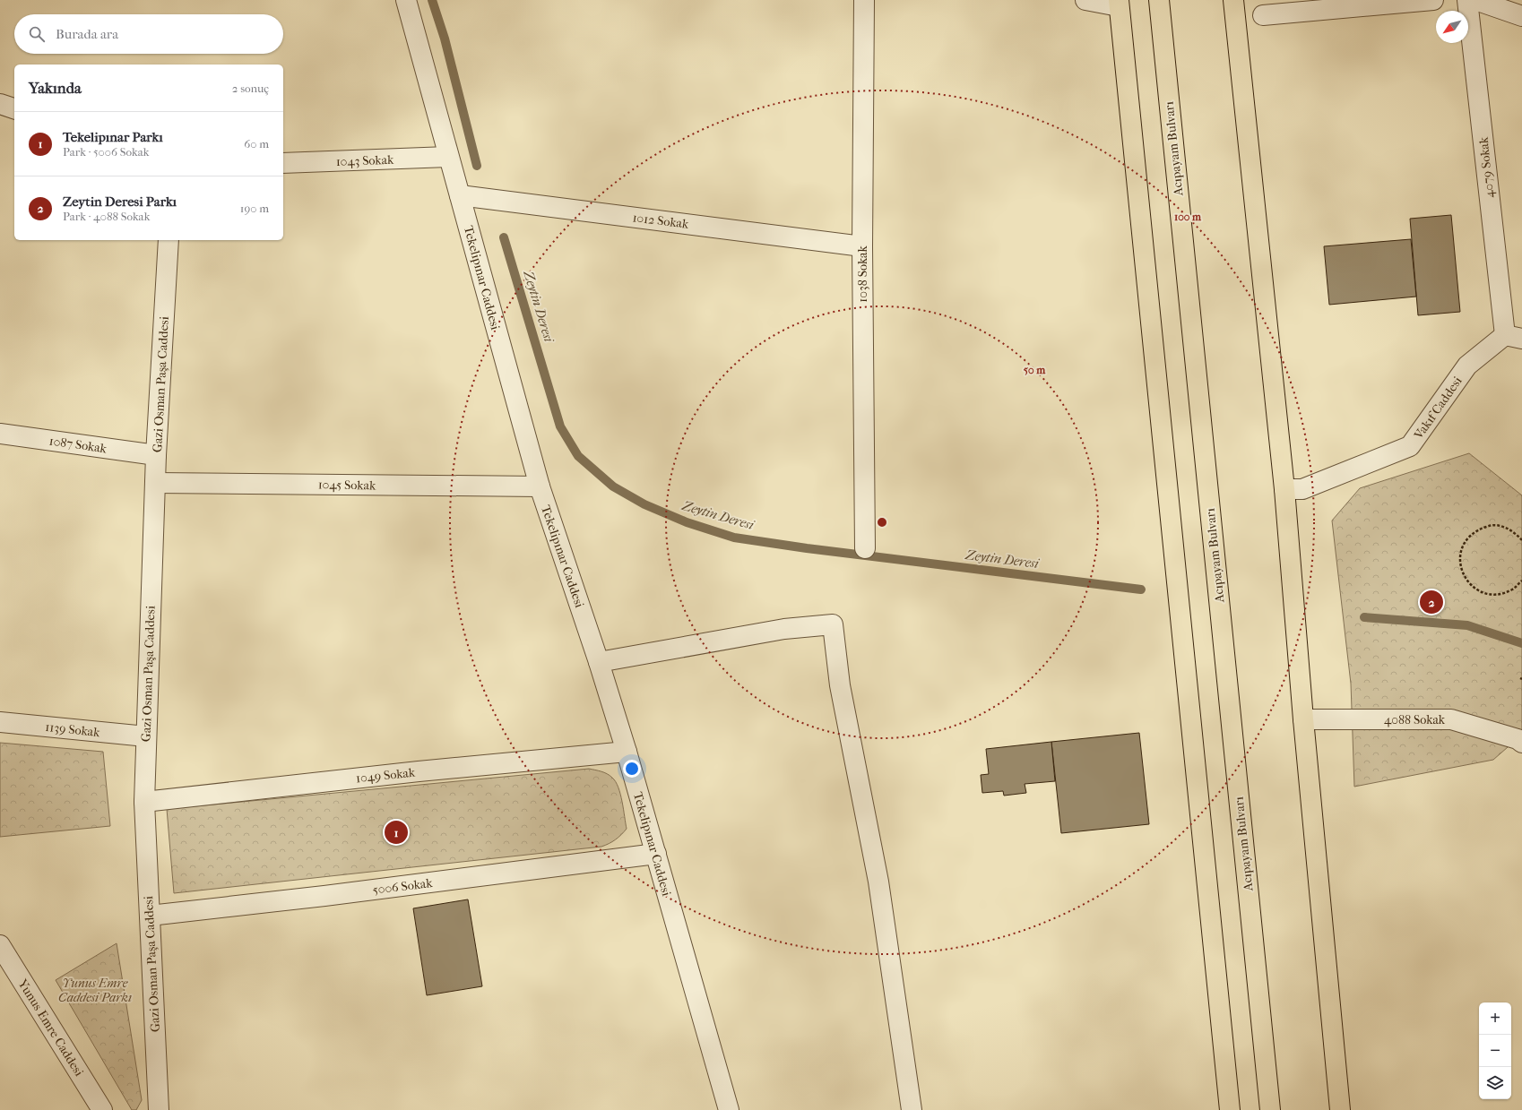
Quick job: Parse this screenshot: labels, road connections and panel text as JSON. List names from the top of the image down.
{
  "streets": {
    "main road": ["Acıpayam Bulvarı"],
    "street": [
      "1043 Sokak",
      "4079 Sokak",
      "1012 Sokak",
      "1038 Sokak",
      "Tekelipınar Caddesi",
      "Gazi Osman Paşa Caddesi",
      "Vakıf Caddesi",
      "1087 Sokak",
      "1045 Sokak",
      "4088 Sokak",
      "1139 Sokak",
      "1049 Sokak",
      "5006 Sokak",
      "Yunus Emre Caddesi"
    ]
  },
  "crossings": [
    ["1043 Sokak", "Tekelipınar Caddesi"],
    ["4079 Sokak", "Vakıf Caddesi"],
    ["1012 Sokak", "1038 Sokak"],
    ["1012 Sokak", "Tekelipınar Caddesi"],
    ["Tekelipınar Caddesi", "1045 Sokak"],
    ["Tekelipınar Caddesi", "1049 Sokak"],
    ["Tekelipınar Caddesi", "5006 Sokak"],
    ["Gazi Osman Paşa Caddesi", "1087 Sokak"],
    ["Gazi Osman Paşa Caddesi", "1045 Sokak"],
    ["Gazi Osman Paşa Caddesi", "1139 Sokak"],
    ["Gazi Osman Paşa Caddesi", "1049 Sokak"],
    ["Gazi Osman Paşa Caddesi", "5006 Sokak"]
  ],
  "water": ["Zeytin Deresi"],
  "parks": ["Yunus Emre Caddesi Parkı"],
  "north": "bottom left",
  "page": {
    "search": "Burada ara",
    "heading": ["Yakında", "2 sonuç"],
    "list": [
      {
        "mark": "1",
        "name": "Tekelipınar Parkı",
        "note": "Park · 5006 Sokak",
        "value": "60 m"
      },
      {
        "mark": "2",
        "name": "Zeytin Deresi Parkı",
        "note": "Park · 4088 Sokak",
        "value": "190 m"
      }
    ],
    "pins": ["2", "1"],
    "map_buttons": ["+", "−"]
  },
  "rings": ["100 m", "50 m"]
}
